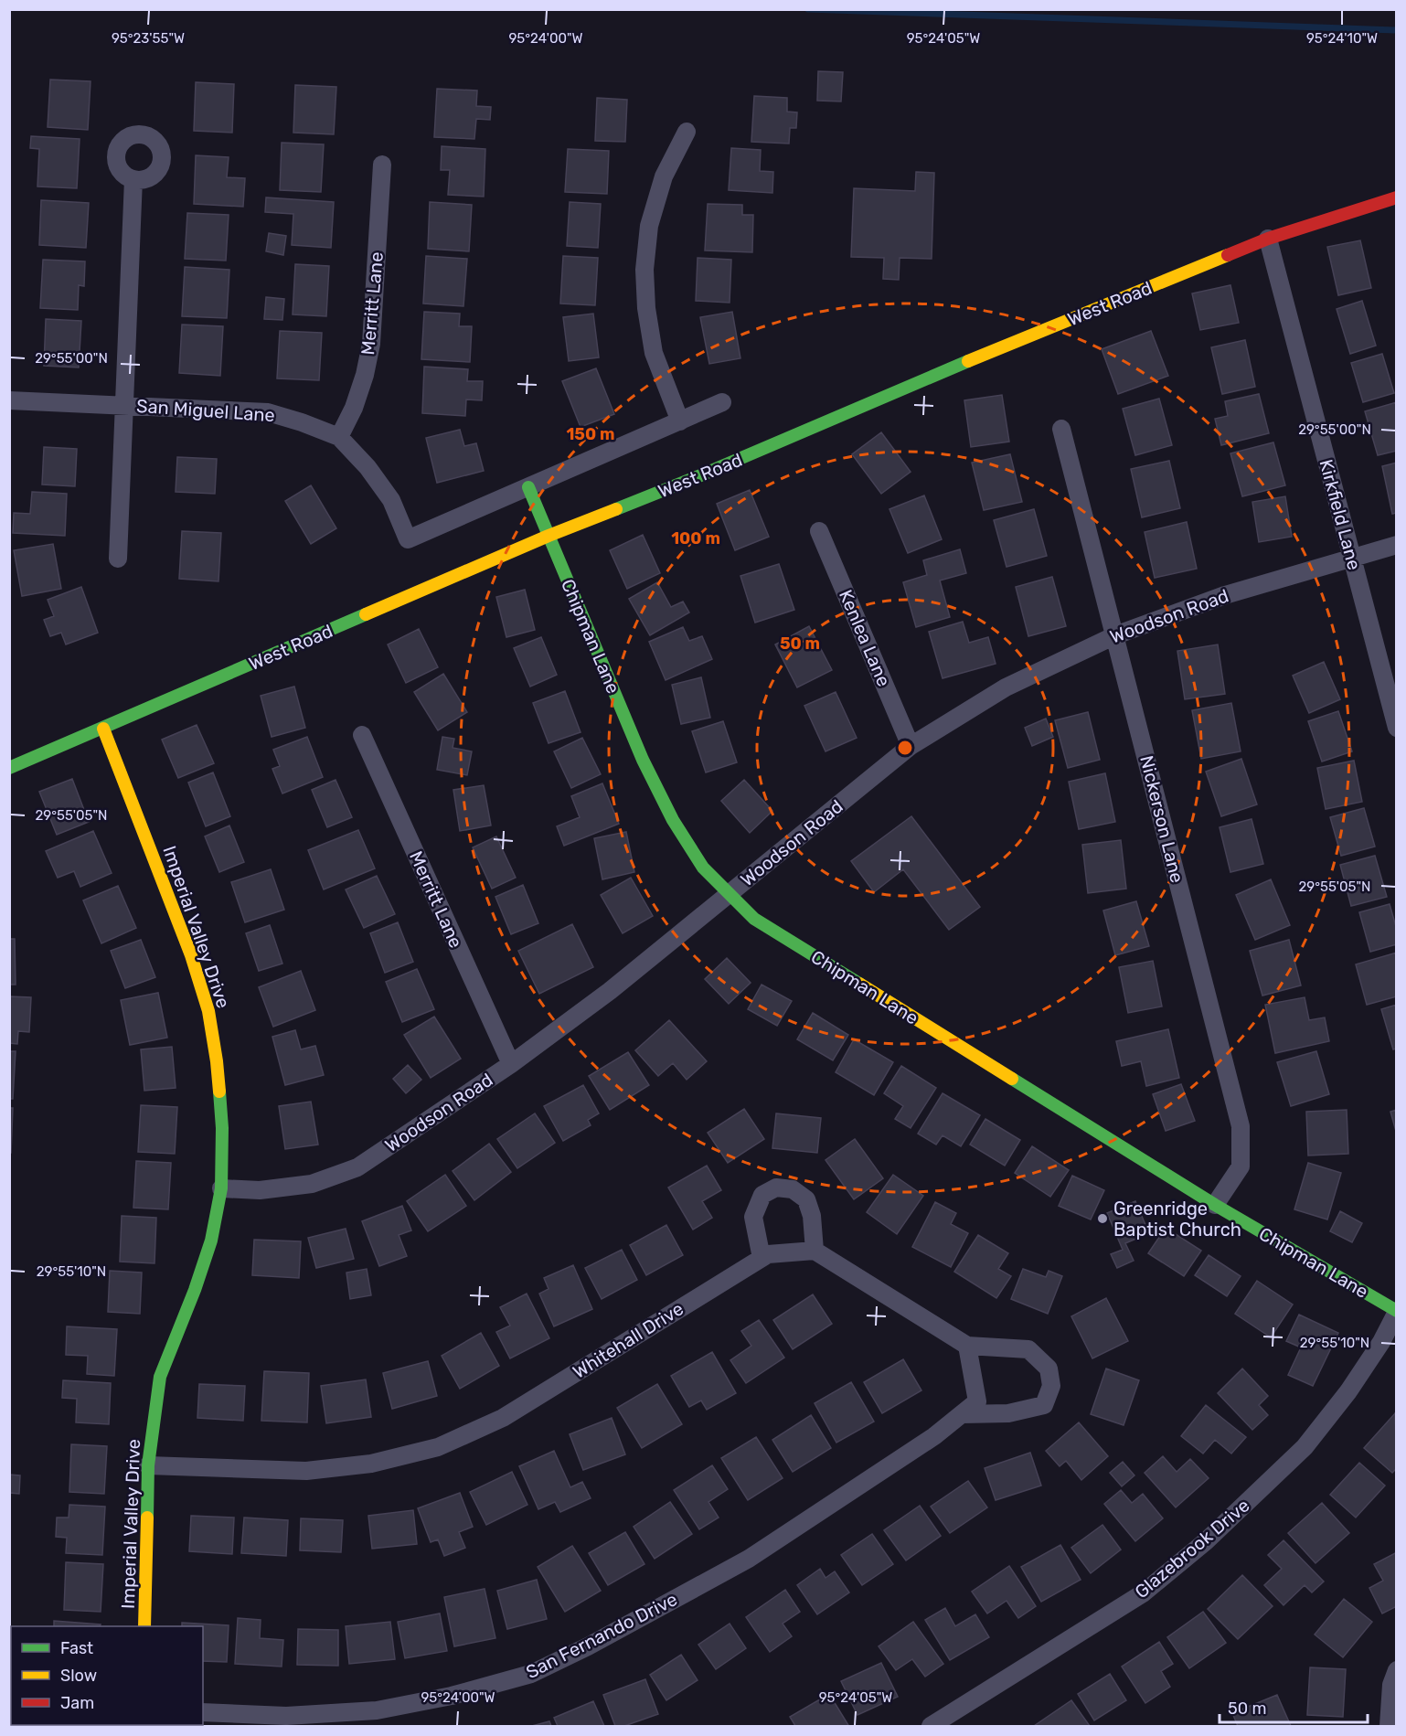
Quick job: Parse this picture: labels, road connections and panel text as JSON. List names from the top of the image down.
{
  "streets": {
    "street": [
      "Merritt Lane",
      "West Road",
      "San Miguel Lane",
      "Kirkfield Lane",
      "Woodson Road",
      "Chipman Lane",
      "Kenlea Lane",
      "Nickerson Lane",
      "Imperial Valley Drive",
      "Whitehall Drive",
      "Glazebrook Drive",
      "San Fernando Drive"
    ]
  },
  "crossings": [
    ["Merritt Lane", "San Miguel Lane"],
    ["Merritt Lane", "Woodson Road"],
    ["West Road", "Kirkfield Lane"],
    ["West Road", "Chipman Lane"],
    ["West Road", "Imperial Valley Drive"],
    ["San Miguel Lane", "Chipman Lane"],
    ["Kirkfield Lane", "Woodson Road"],
    ["Woodson Road", "Chipman Lane"],
    ["Woodson Road", "Kenlea Lane"],
    ["Woodson Road", "Nickerson Lane"],
    ["Woodson Road", "Imperial Valley Drive"],
    ["Chipman Lane", "Nickerson Lane"],
    ["Chipman Lane", "Glazebrook Drive"],
    ["Imperial Valley Drive", "Whitehall Drive"]
  ],
  "places": ["Greenridge Baptist Church"],
  "legend": ["Fast", "Slow", "Jam"],
  "scale_bar": "50 m",
  "coordinates": [
    "95°23'55\"W",
    "95°24'00\"W",
    "95°24'05\"W",
    "95°24'10\"W",
    "29°55'00\"N",
    "29°55'05\"N",
    "29°55'10\"N"
  ],
  "rings": ["150 m", "100 m", "50 m"]
}
